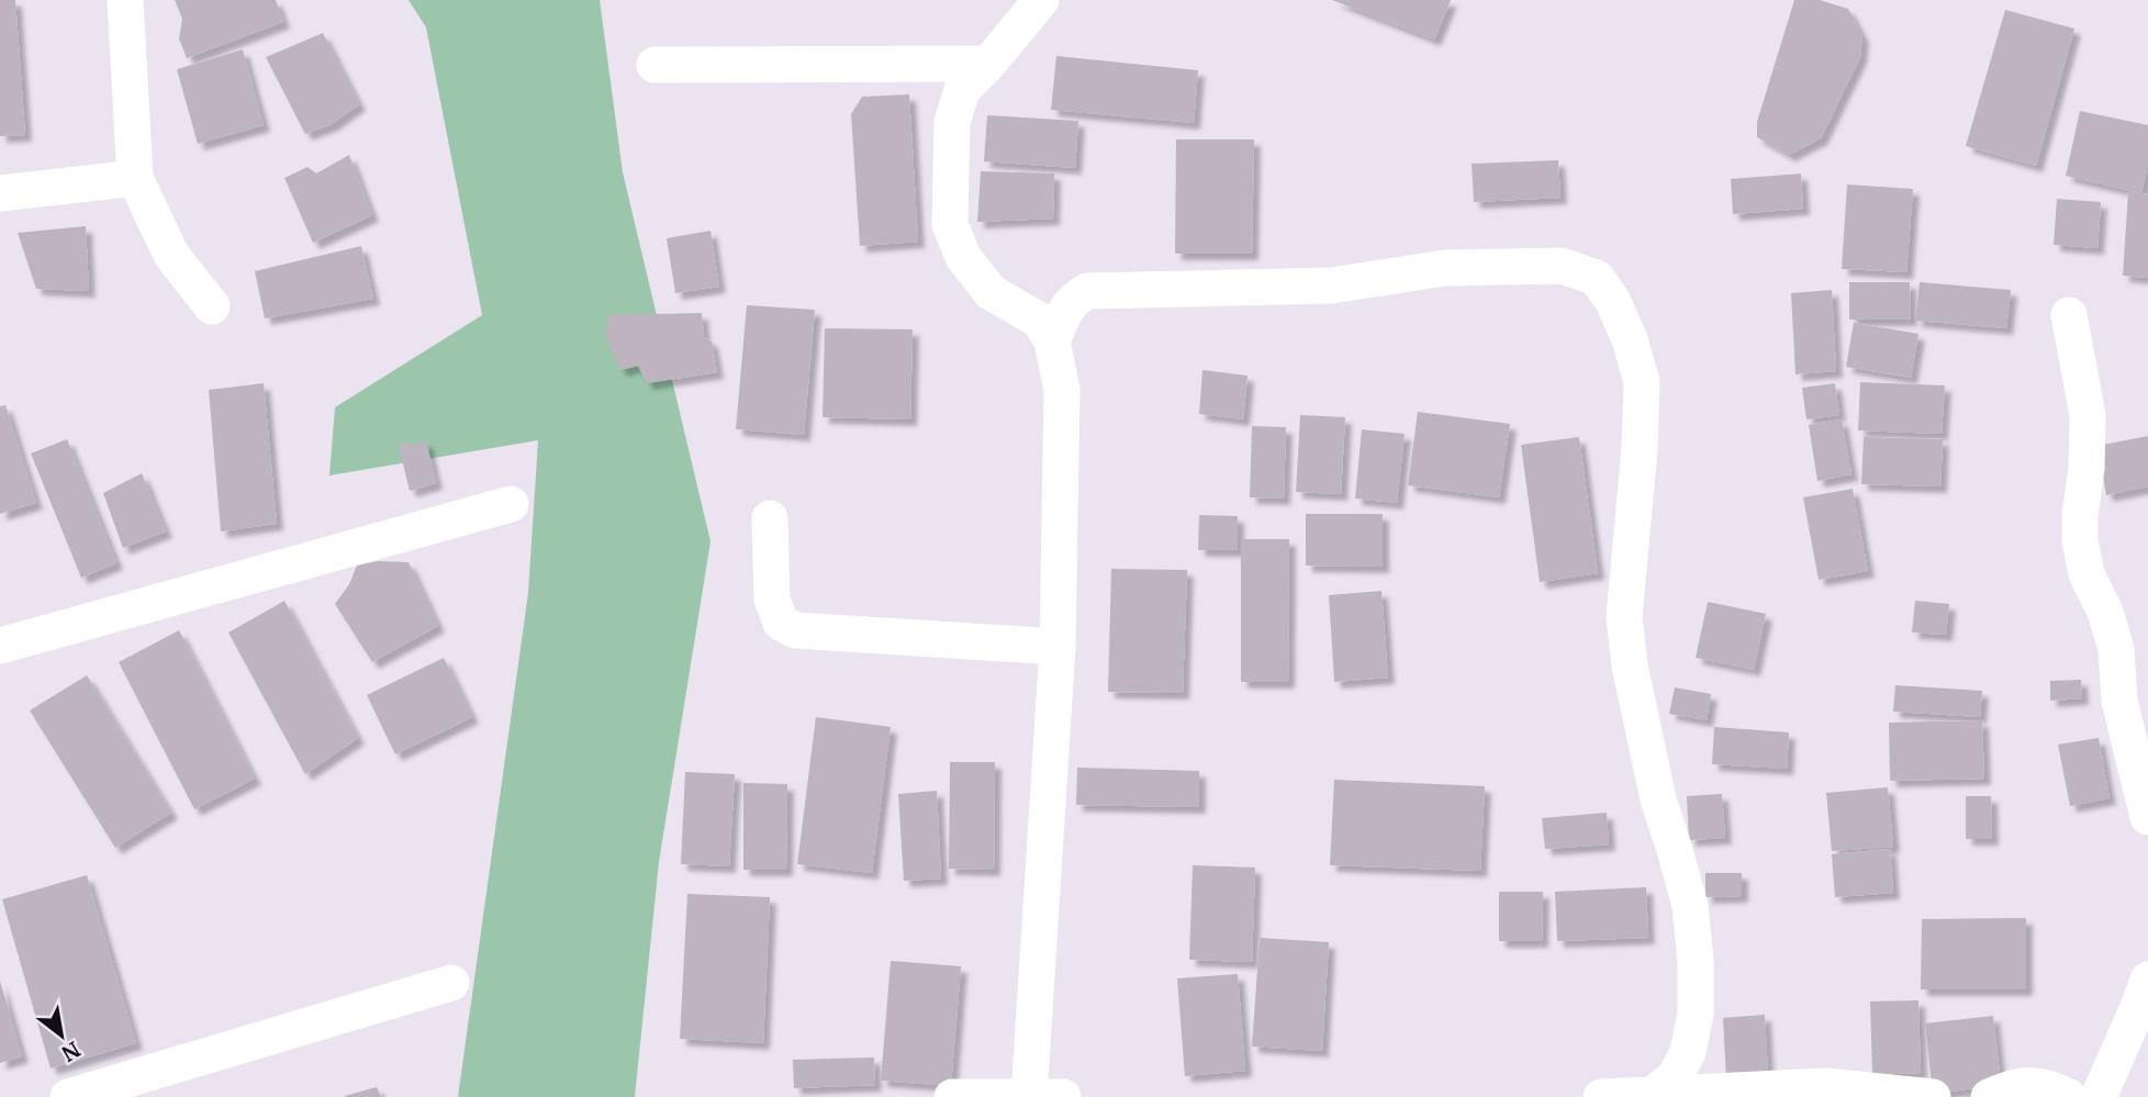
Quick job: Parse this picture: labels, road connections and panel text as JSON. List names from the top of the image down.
{
  "north": "bottom right"
}
